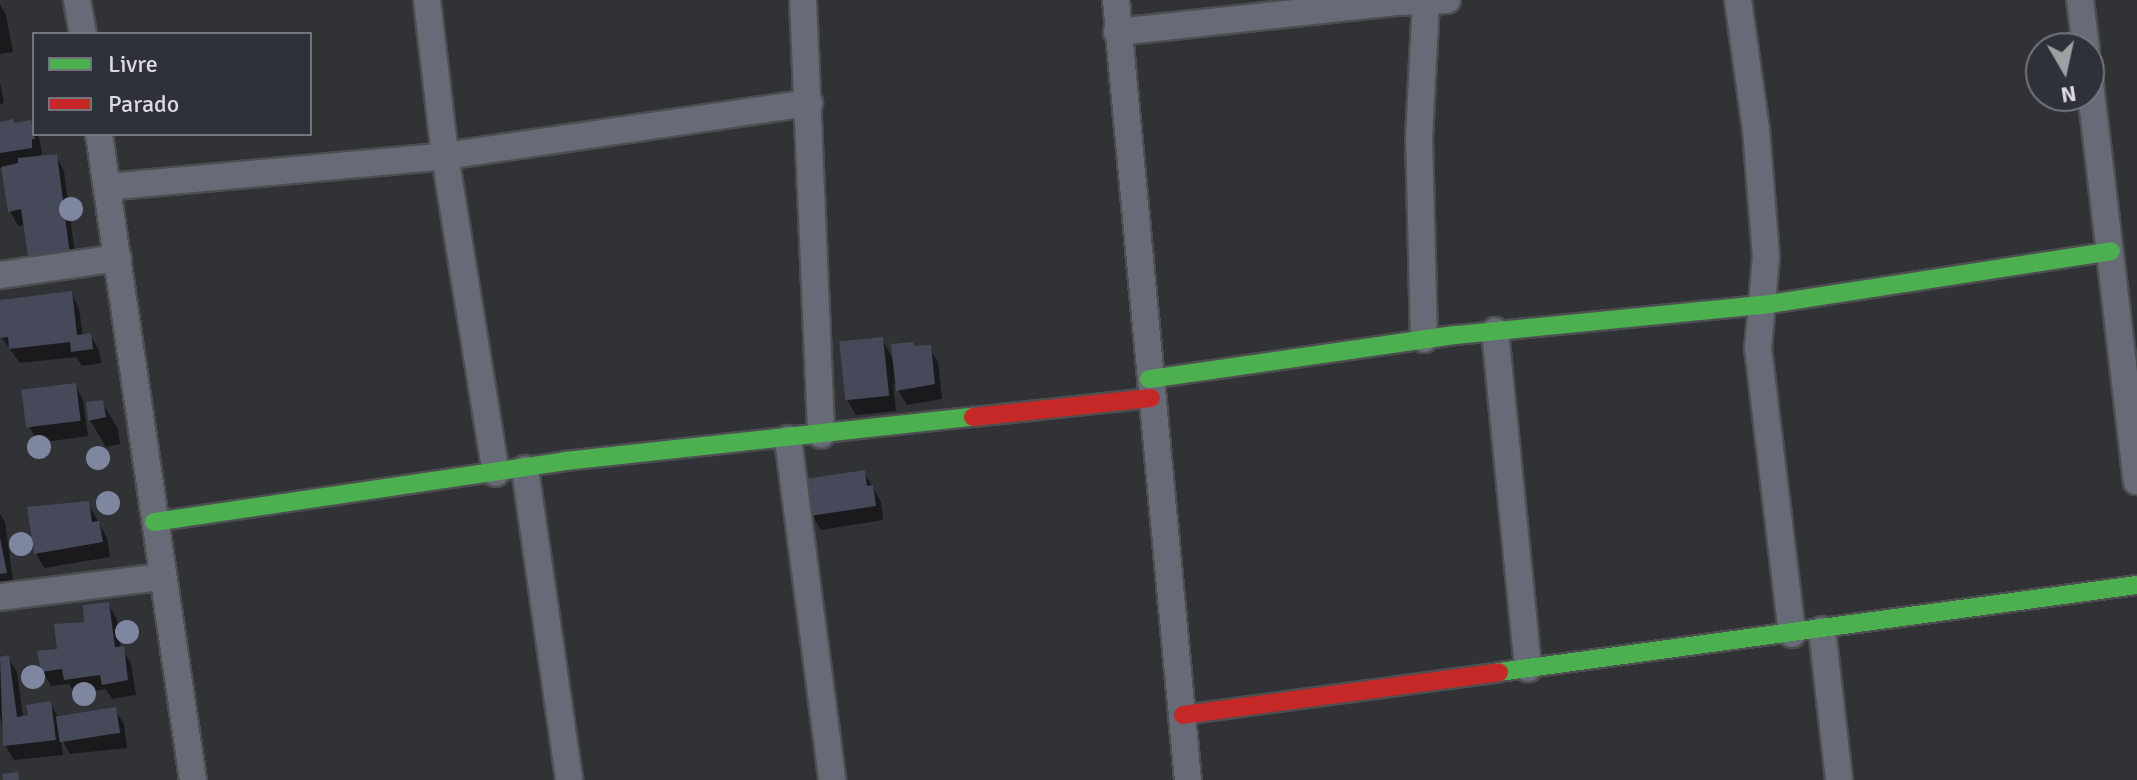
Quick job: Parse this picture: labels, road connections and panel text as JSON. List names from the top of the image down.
{
  "legend": ["Livre", "Parado"],
  "north": "bottom"
}
